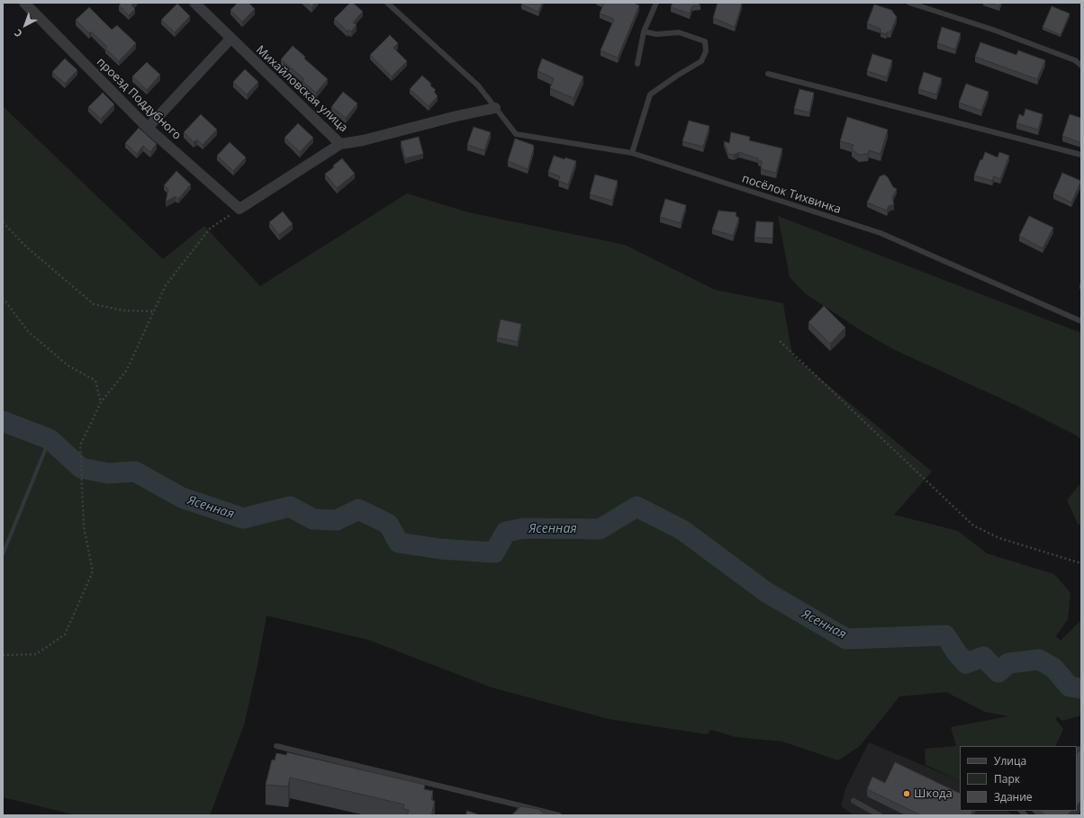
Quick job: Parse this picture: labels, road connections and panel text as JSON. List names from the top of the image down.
{
  "streets": {
    "street": ["Михайловская улица", "проезд Поддубного"],
    "lane": ["посёлок Тихвинка"]
  },
  "crossings": [
    ["Михайловская улица", "посёлок Тихвинка"]
  ],
  "water": ["Ясенная"],
  "places": ["Шкода"],
  "legend": ["Улица", "Парк", "Здание"],
  "north": "bottom left"
}
